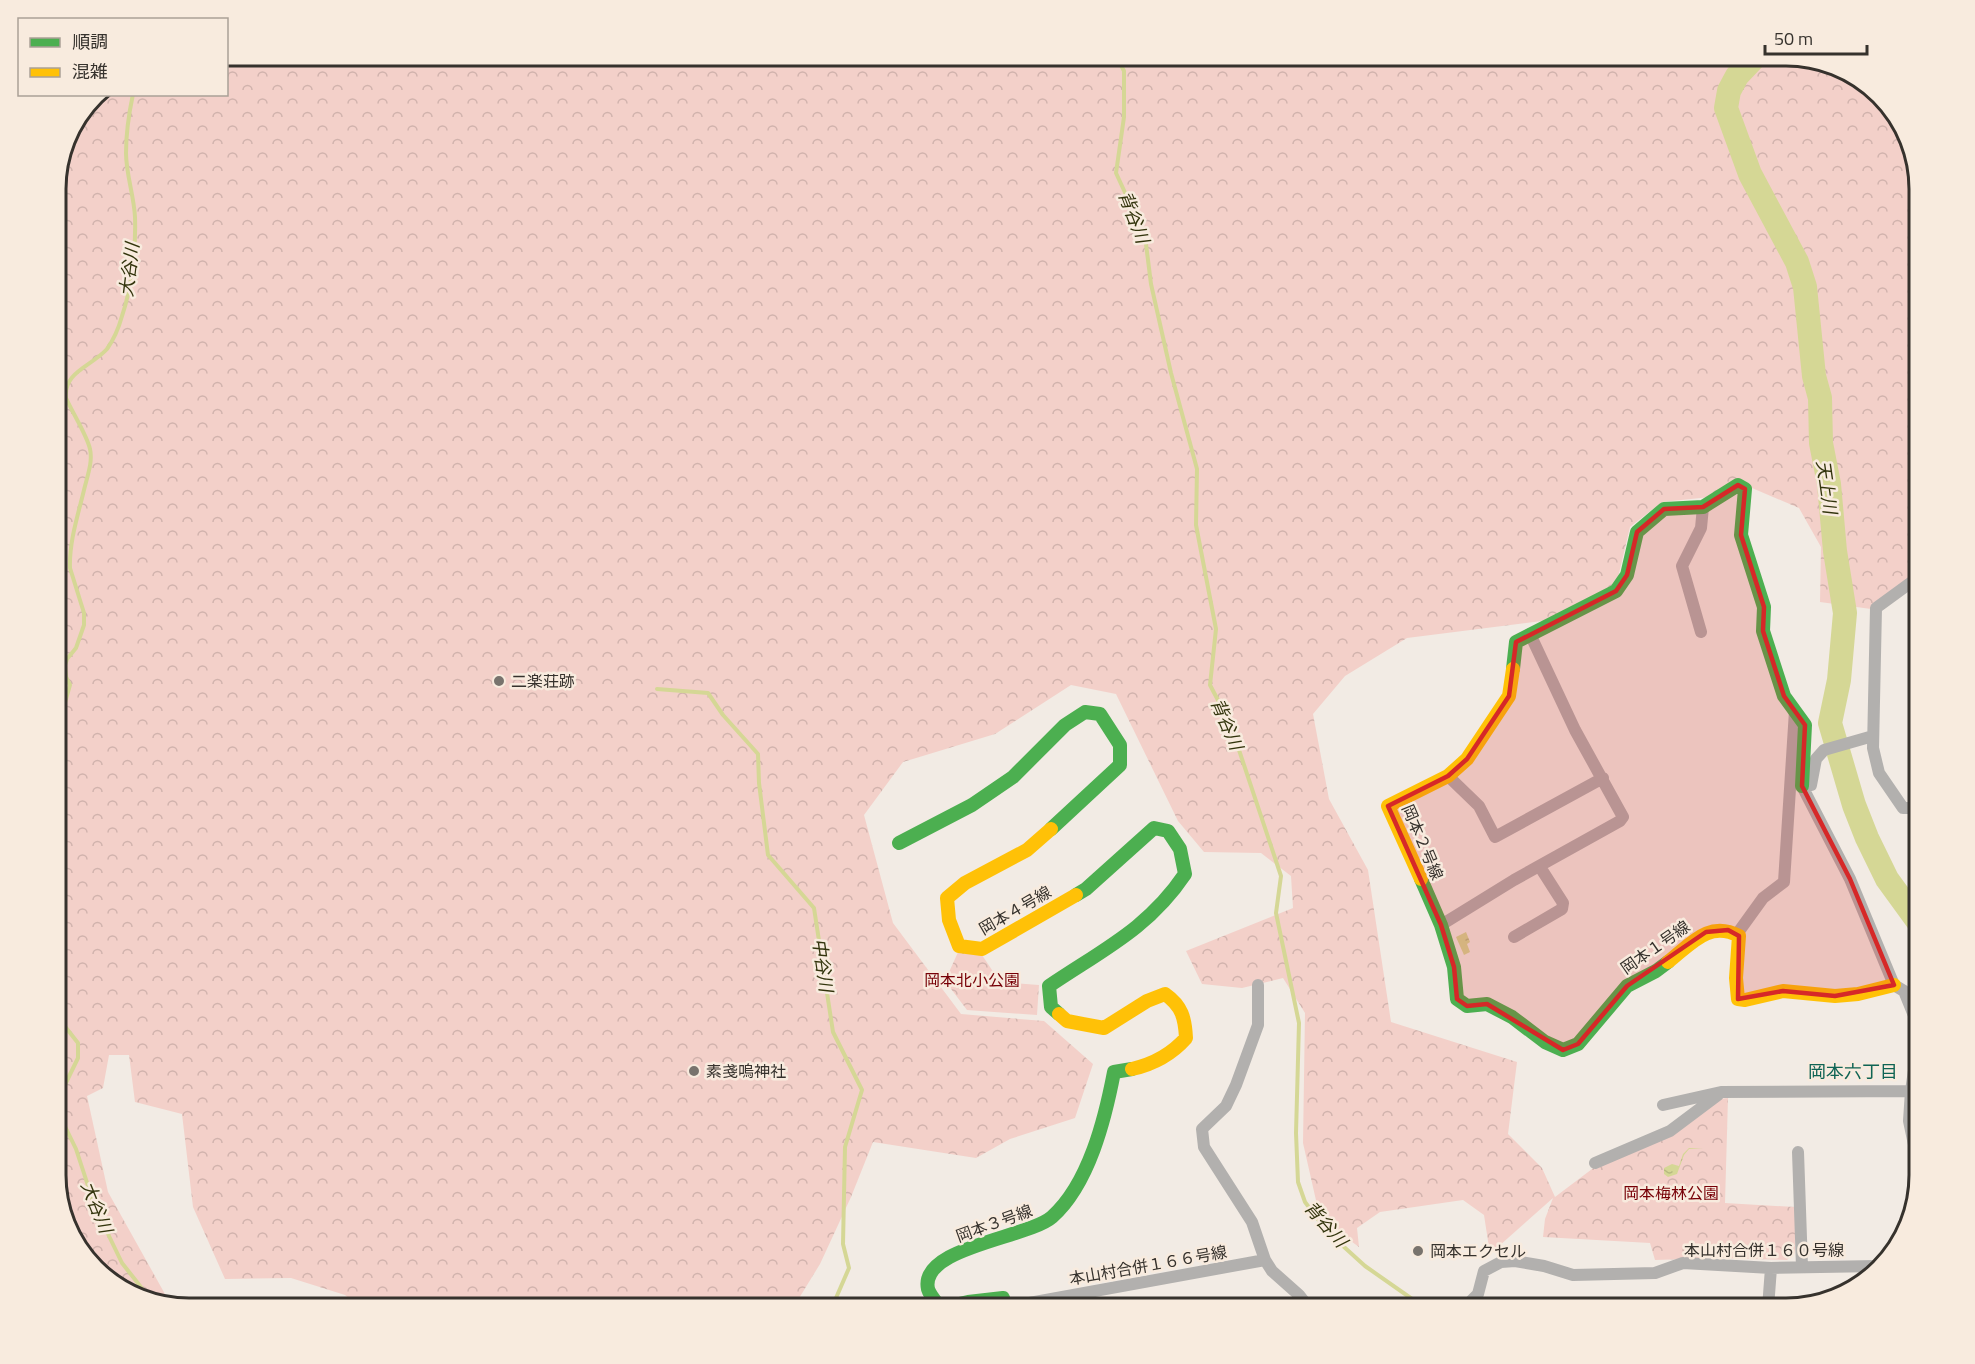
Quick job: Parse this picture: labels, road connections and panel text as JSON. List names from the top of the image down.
{
  "streets": {
    "street": [
      "岡本２号線",
      "岡本４号線",
      "岡本１号線",
      "岡本３号線",
      "本山村合併１６０号線",
      "本山村合併１６６号線"
    ]
  },
  "crossings": [
    ["岡本２号線", "岡本１号線"],
    ["岡本４号線", "岡本３号線"]
  ],
  "districts": ["岡本六丁目"],
  "water": [
    "背谷川",
    "大谷川",
    "天上川",
    "中谷川"
  ],
  "parks": ["岡本北小公園", "岡本梅林公園"],
  "places": ["二楽荘跡", "素戔嗚神社", "岡本エクセル"],
  "legend": ["順調", "混雑"],
  "scale_bar": "50 m"
}
